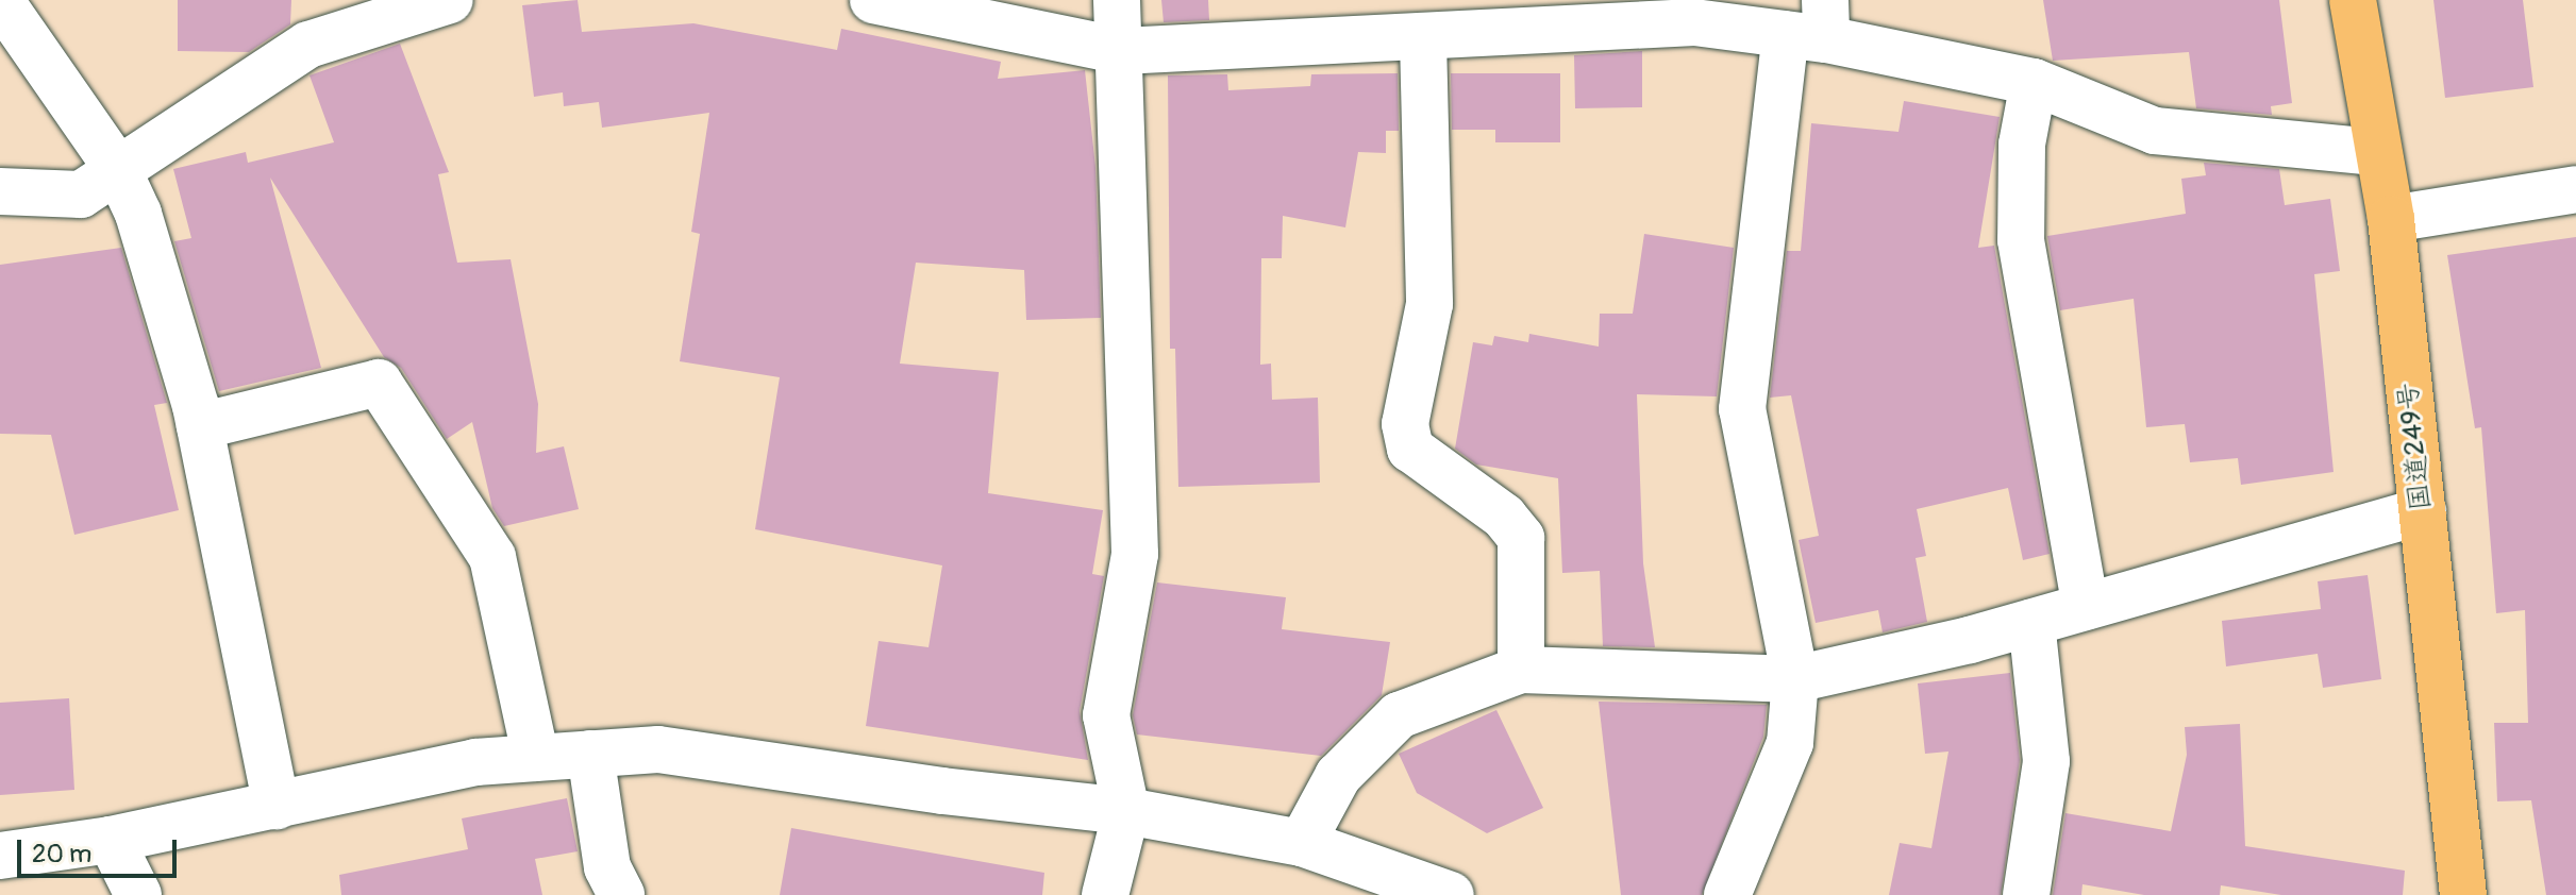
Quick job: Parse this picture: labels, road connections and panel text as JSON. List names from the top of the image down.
{
  "streets": {
    "highway": ["国道249号"]
  },
  "scale_bar": "20 m"
}
